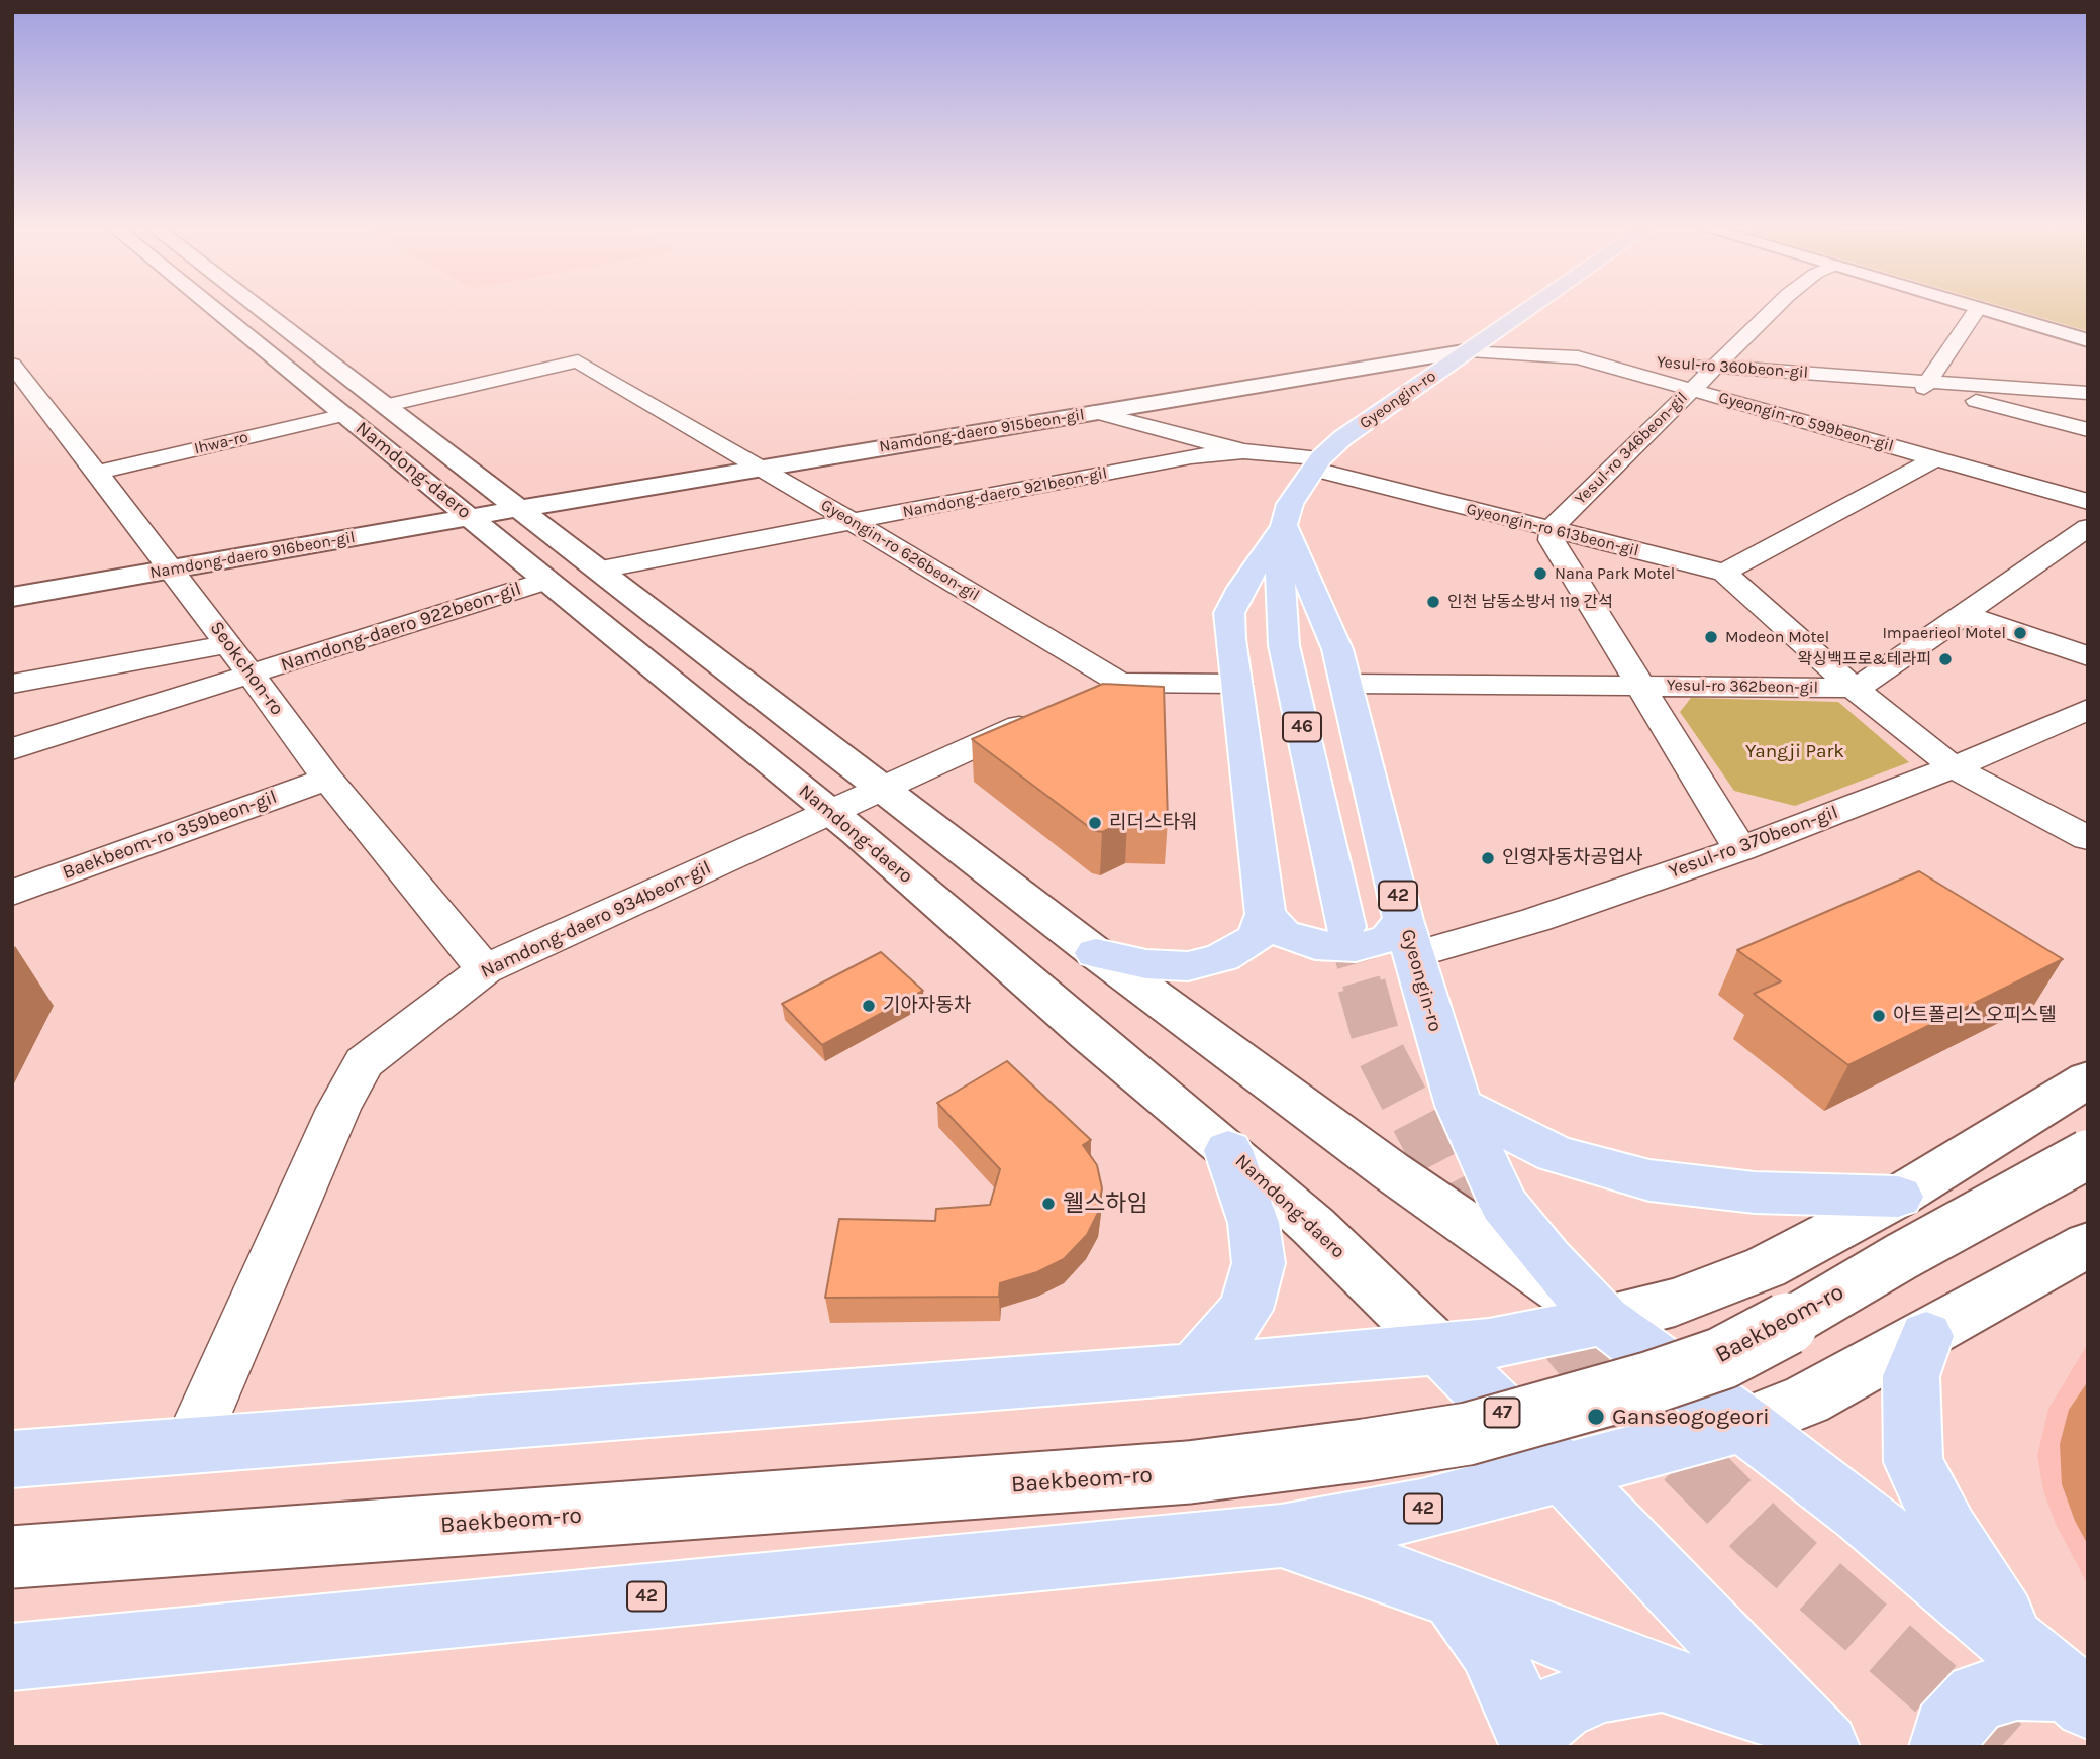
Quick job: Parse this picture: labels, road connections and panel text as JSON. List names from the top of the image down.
{
  "streets": {
    "main road": [
      "Gyeongin-ro",
      "Namdong-daero 915beon-gil",
      "Namdong-daero",
      "Namdong-daero 916beon-gil",
      "46",
      "42",
      "Baekbeom-ro",
      "47"
    ],
    "street": [
      "Yesul-ro 360beon-gil",
      "Gyeongin-ro 599beon-gil",
      "Ihwa-ro",
      "Yesul-ro 346beon-gil",
      "Namdong-daero 921beon-gil",
      "Gyeongin-ro 613beon-gil",
      "Gyeongin-ro 626beon-gil",
      "Namdong-daero 922beon-gil",
      "Seokchon-ro",
      "Yesul-ro 362beon-gil",
      "Baekbeom-ro 359beon-gil",
      "Yesul-ro 370beon-gil",
      "Namdong-daero 934beon-gil"
    ]
  },
  "crossings": [
    ["Yesul-ro 360beon-gil", "Gyeongin-ro 599beon-gil"],
    ["Yesul-ro 360beon-gil", "Yesul-ro 346beon-gil"],
    ["Gyeongin-ro", "Gyeongin-ro 599beon-gil"],
    ["Gyeongin-ro", "Namdong-daero 915beon-gil"],
    ["Gyeongin-ro", "Gyeongin-ro 613beon-gil"],
    ["Gyeongin-ro", "Yesul-ro 362beon-gil"],
    ["Gyeongin-ro", "Yesul-ro 370beon-gil"],
    ["Gyeongin-ro", "42"],
    ["Gyeongin-ro 599beon-gil", "Namdong-daero 915beon-gil"],
    ["Gyeongin-ro 599beon-gil", "Yesul-ro 346beon-gil"],
    ["Gyeongin-ro 599beon-gil", "Gyeongin-ro 613beon-gil"],
    ["Namdong-daero 915beon-gil", "Namdong-daero"],
    ["Namdong-daero 915beon-gil", "Gyeongin-ro 626beon-gil"],
    ["Namdong-daero 915beon-gil", "Namdong-daero 916beon-gil"],
    ["Ihwa-ro", "Namdong-daero"],
    ["Ihwa-ro", "Seokchon-ro"],
    ["Yesul-ro 346beon-gil", "Gyeongin-ro 613beon-gil"],
    ["Namdong-daero", "Namdong-daero 916beon-gil"],
    ["Namdong-daero", "Namdong-daero 922beon-gil"],
    ["Namdong-daero", "42"],
    ["Namdong-daero", "Namdong-daero 934beon-gil"],
    ["Namdong-daero 921beon-gil", "Gyeongin-ro 613beon-gil"],
    ["Namdong-daero 921beon-gil", "Gyeongin-ro 626beon-gil"],
    ["Gyeongin-ro 613beon-gil", "Yesul-ro 362beon-gil"],
    ["Gyeongin-ro 613beon-gil", "Yesul-ro 370beon-gil"],
    ["Namdong-daero 916beon-gil", "Seokchon-ro"],
    ["Namdong-daero 922beon-gil", "Seokchon-ro"],
    ["Seokchon-ro", "Baekbeom-ro 359beon-gil"],
    ["Seokchon-ro", "Namdong-daero 934beon-gil"]
  ],
  "parks": ["Yangji Park"],
  "places": [
    "Nana Park Motel",
    "인천 남동소방서 119 간석",
    "Impaerieol Motel",
    "Modeon Motel",
    "왁싱백프로&테라피",
    "리더스타워",
    "인영자동차공업사",
    "기아자동차",
    "아트폴리스 오피스텔",
    "웰스하임",
    "Ganseogogeori"
  ]
}
